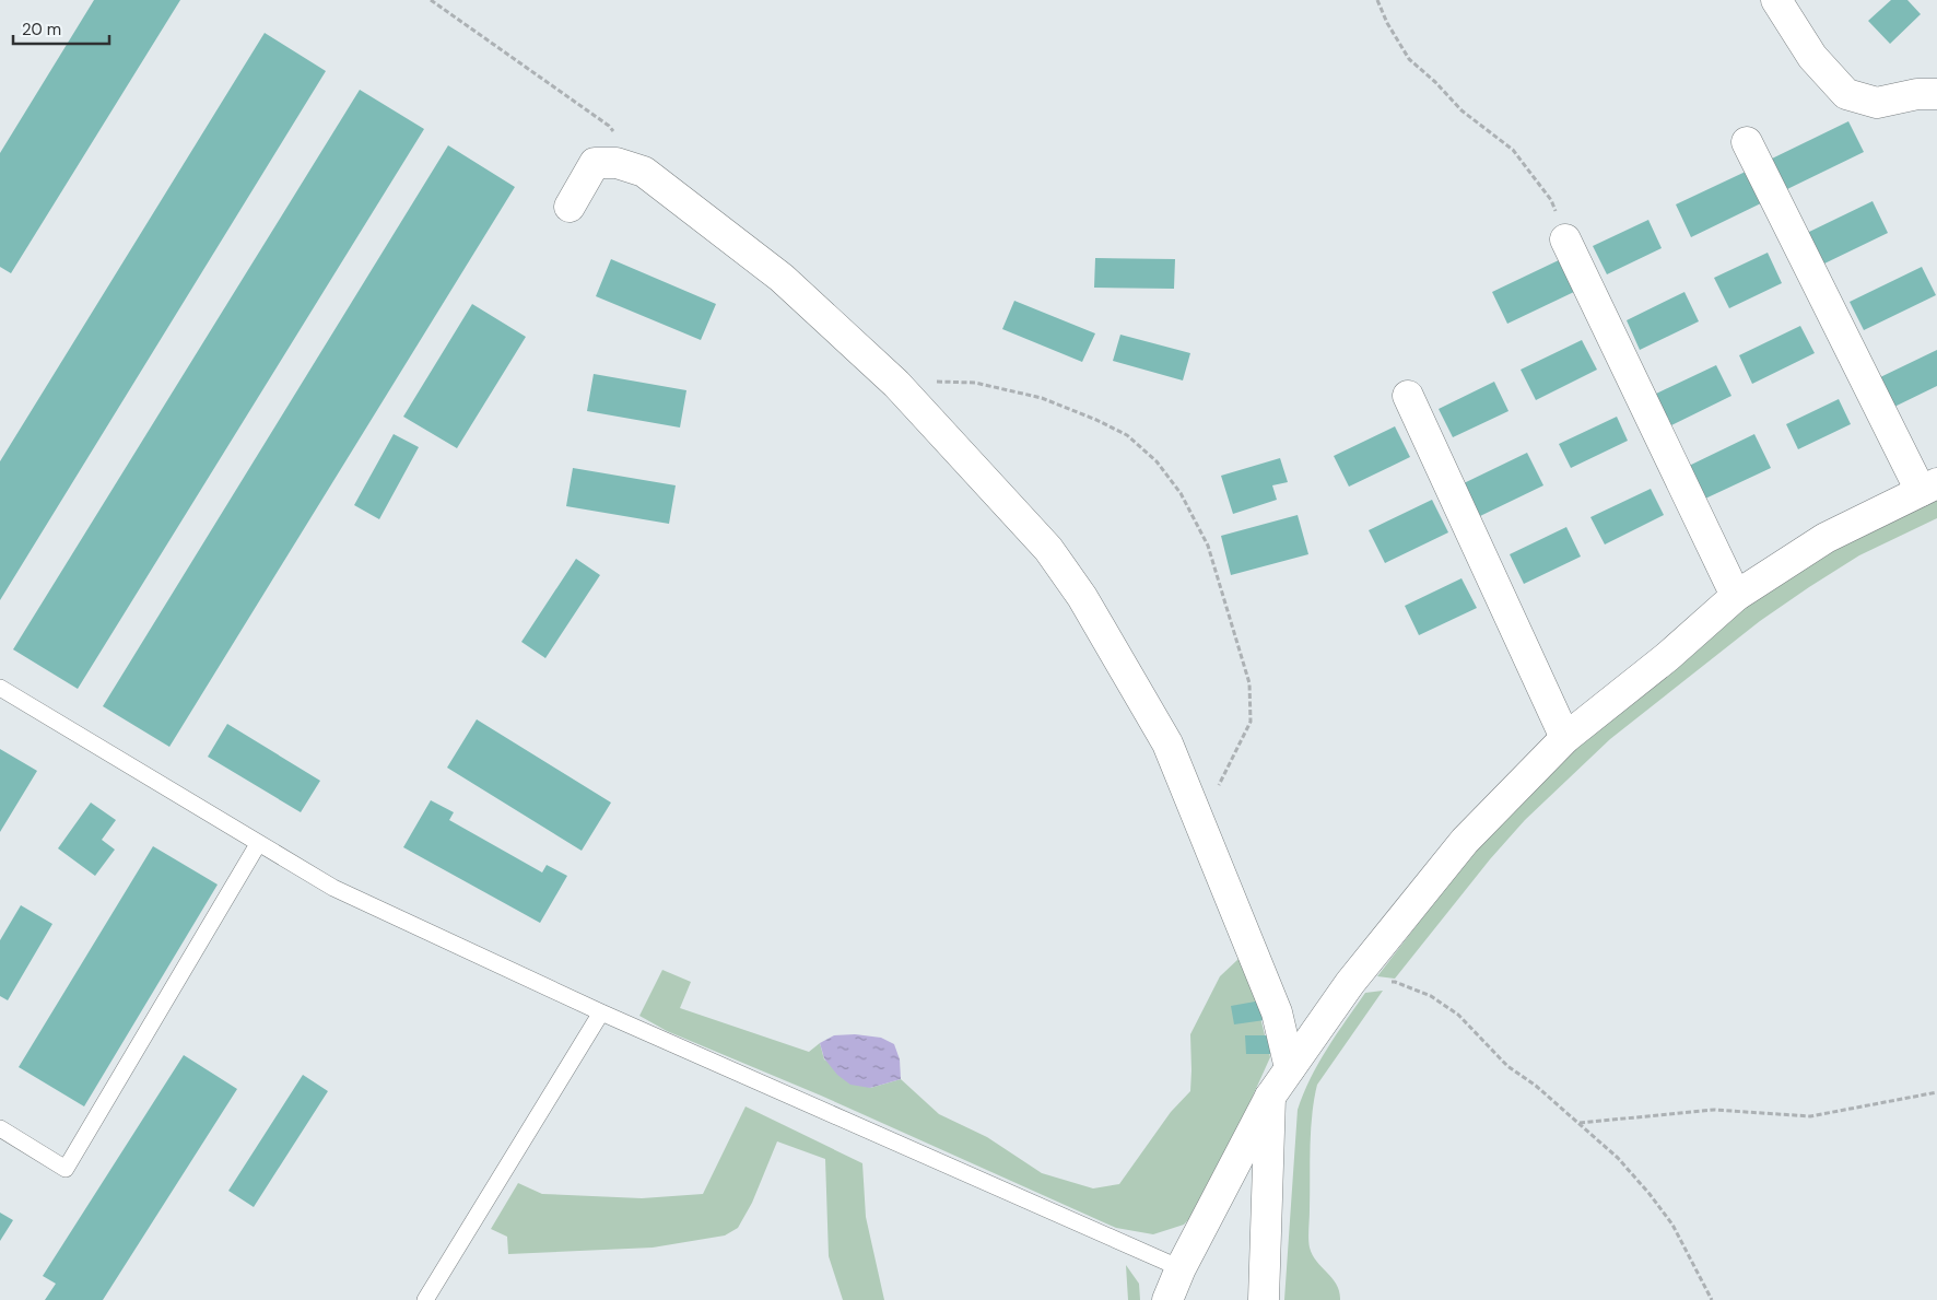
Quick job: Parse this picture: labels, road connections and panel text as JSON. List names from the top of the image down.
{
  "scale_bar": "20 m"
}
